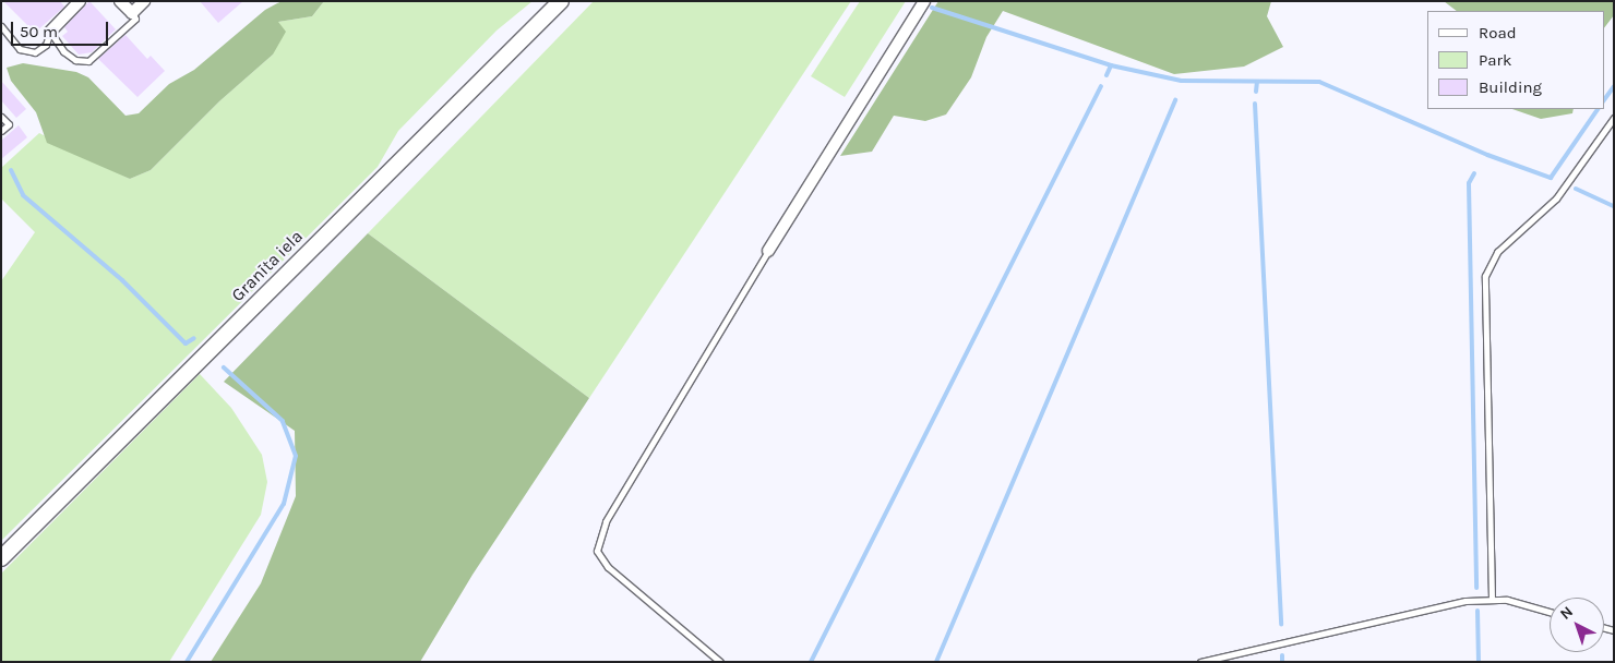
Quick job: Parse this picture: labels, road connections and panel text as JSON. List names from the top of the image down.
{
  "streets": {
    "main road": ["Granīta iela"]
  },
  "legend": ["Road", "Park", "Building"],
  "scale_bar": "50 m",
  "north": "top left"
}
